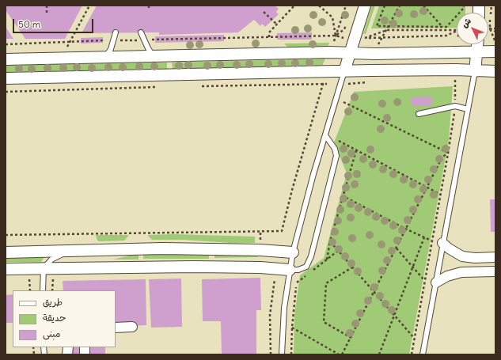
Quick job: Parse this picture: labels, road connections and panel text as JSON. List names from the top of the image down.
{
  "legend": ["طريق", "حديقة", "مبنى"],
  "scale_bar": "50 m",
  "north": "top left"
}
